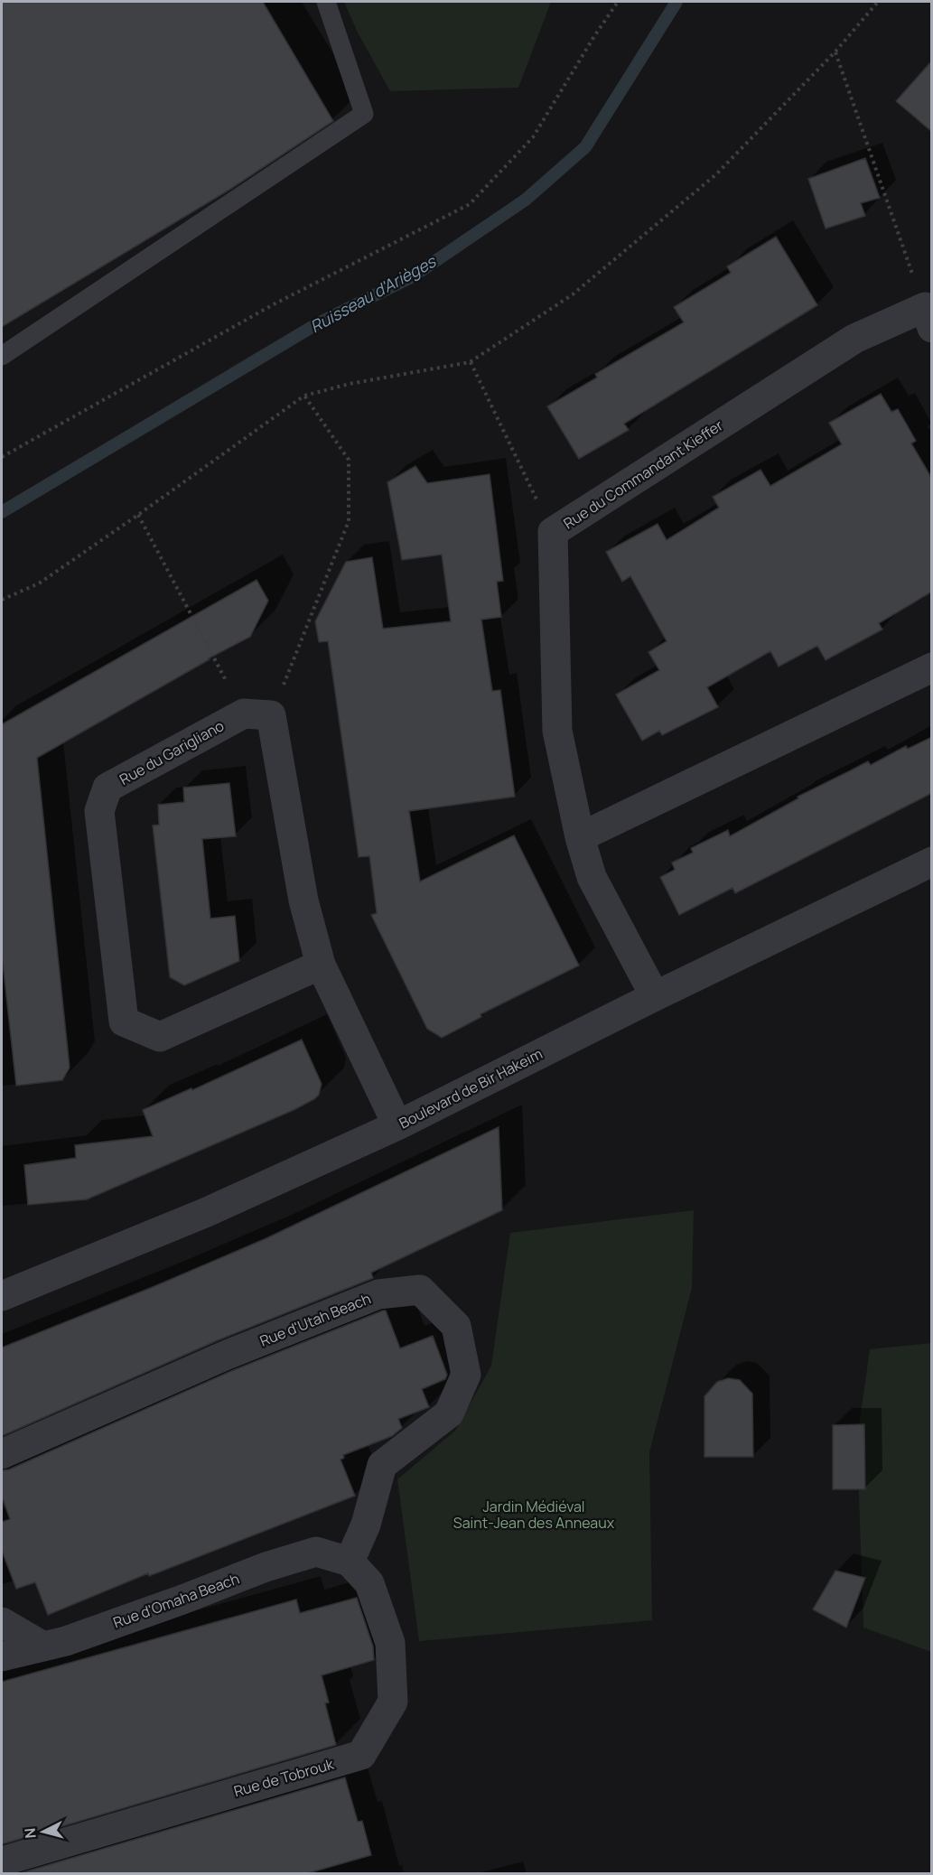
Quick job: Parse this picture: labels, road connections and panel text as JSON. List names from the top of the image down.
{
  "streets": {
    "street": [
      "Rue du Commandant Kieffer",
      "Rue du Garigliano",
      "Boulevard de Bir Hakeim",
      "Rue d'Utah Beach",
      "Rue d'Omaha Beach",
      "Rue de Tobrouk"
    ]
  },
  "crossings": [
    ["Rue du Commandant Kieffer", "Boulevard de Bir Hakeim"],
    ["Rue d'Utah Beach", "Rue d'Omaha Beach"],
    ["Rue d'Utah Beach", "Rue de Tobrouk"],
    ["Rue d'Omaha Beach", "Rue de Tobrouk"]
  ],
  "water": ["Ruisseau d'Arièges"],
  "parks": ["Jardin Médiéval Saint-Jean des Anneaux"],
  "north": "left"
}
